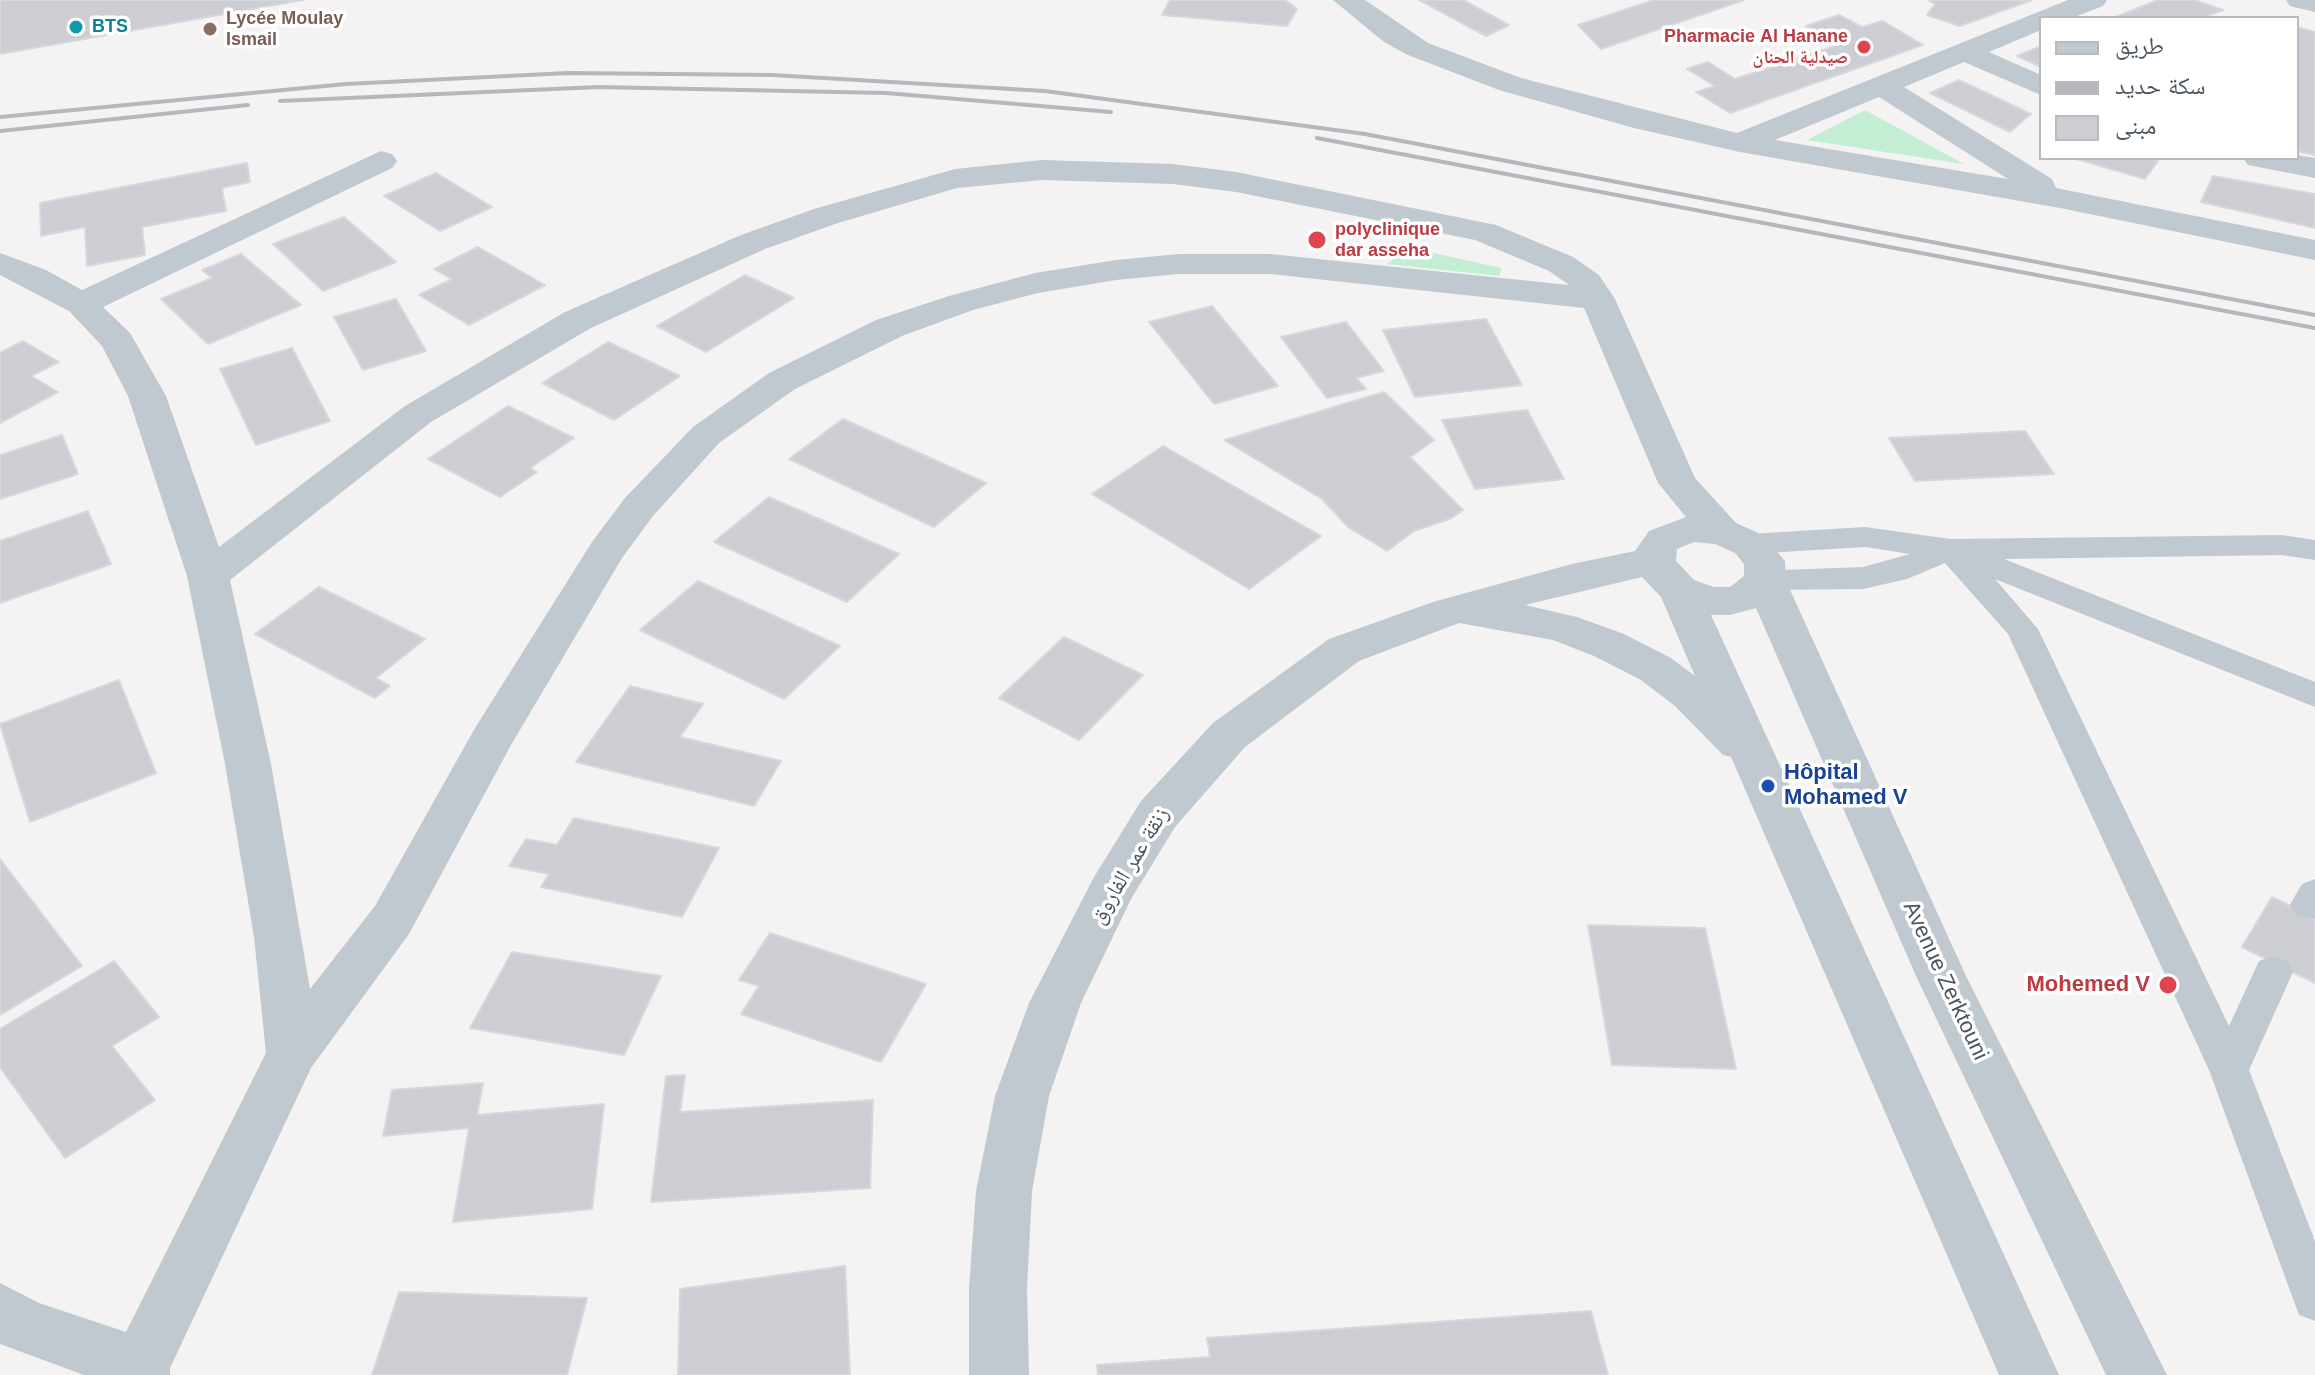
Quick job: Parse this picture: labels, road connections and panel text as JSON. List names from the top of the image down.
{
  "streets": {
    "street": ["زنقة عمر الفاروق", "Avenue Zerktouni"]
  },
  "crossings": [
    ["زنقة عمر الفاروق", "Avenue Zerktouni"]
  ],
  "places": [
    "BTS",
    "Lycée Moulay Ismail",
    "Pharmacie Al Hanane صيدلية الحنان",
    "polyclinique dar asseha",
    "Hôpital Mohamed V",
    "Mohemed V"
  ],
  "legend": ["طريق", "سكة حديد", "مبنى"]
}
